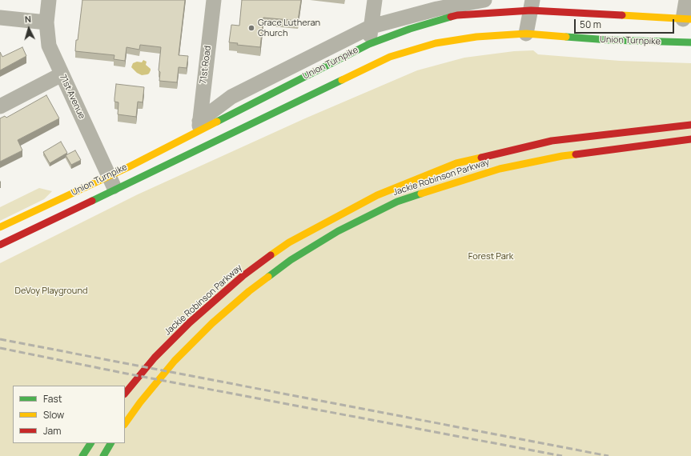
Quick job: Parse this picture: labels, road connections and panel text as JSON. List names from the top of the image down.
{
  "streets": {
    "main road": ["Union Turnpike", "Jackie Robinson Parkway"],
    "street": ["71st Road", "71st Avenue"]
  },
  "crossings": [
    ["Union Turnpike", "71st Road"],
    ["Union Turnpike", "71st Avenue"]
  ],
  "parks": ["Forest Park", "DeVoy Playground"],
  "places": ["Grace Lutheran Church"],
  "legend": ["Fast", "Slow", "Jam"],
  "scale_bar": "50 m",
  "north": "top"
}
